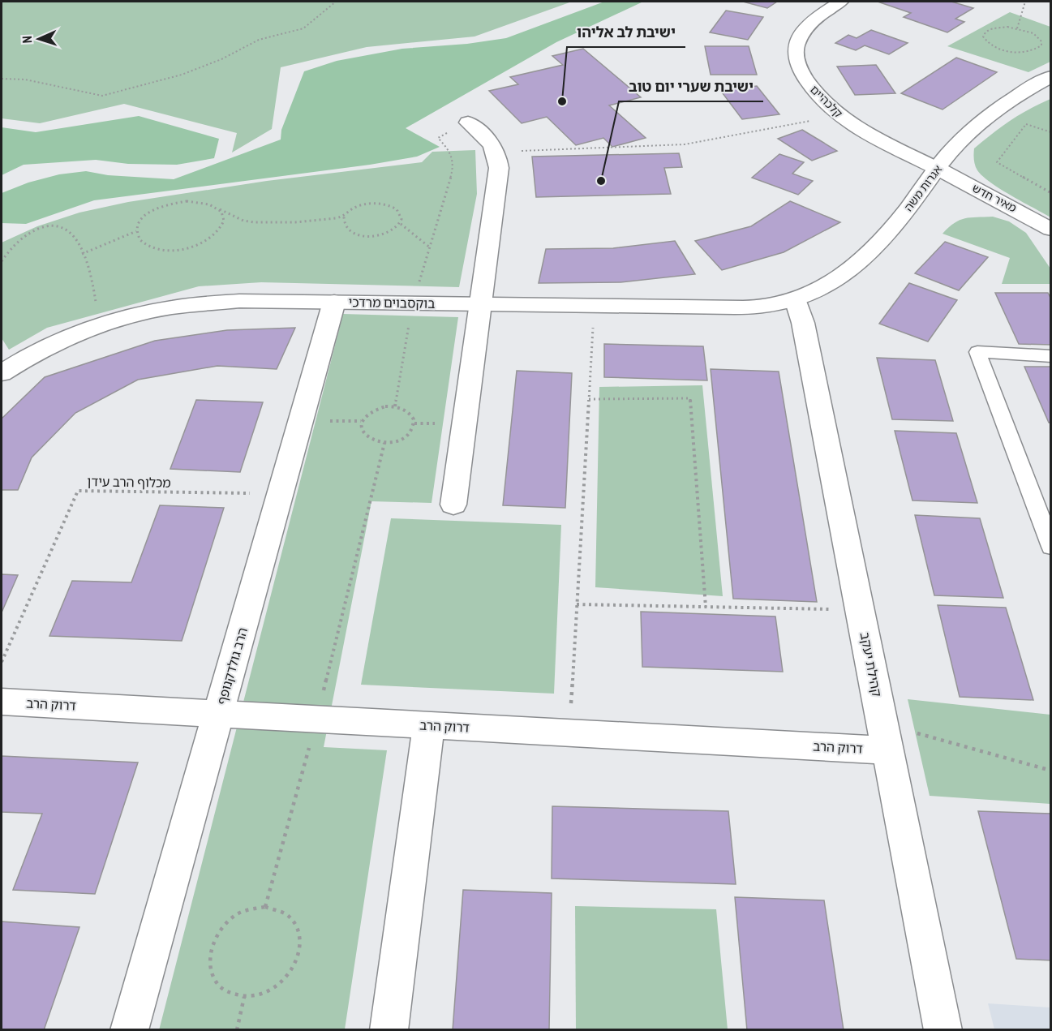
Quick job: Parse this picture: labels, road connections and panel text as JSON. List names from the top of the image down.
{
  "streets": {
    "street": [
      "קלכהיים",
      "אגרות משה",
      "מאיר חדש",
      "בוקסבוים מרדכי",
      "קהילת יעקב",
      "הרב גולדקנופף",
      "דרוק הרב"
    ],
    "path": ["מכלוף הרב עידן"]
  },
  "crossings": [
    ["קלכהיים", "אגרות משה"],
    ["קלכהיים", "מאיר חדש"],
    ["אגרות משה", "מאיר חדש"],
    ["אגרות משה", "בוקסבוים מרדכי"],
    ["אגרות משה", "קהילת יעקב"],
    ["בוקסבוים מרדכי", "קהילת יעקב"],
    ["בוקסבוים מרדכי", "הרב גולדקנופף"],
    ["מכלוף הרב עידן", "הרב גולדקנופף"],
    ["קהילת יעקב", "דרוק הרב"],
    ["הרב גולדקנופף", "דרוק הרב"]
  ],
  "places": ["ישיבת לב אליהו", "ישיבת שערי יום טוב"],
  "north": "left"
}
